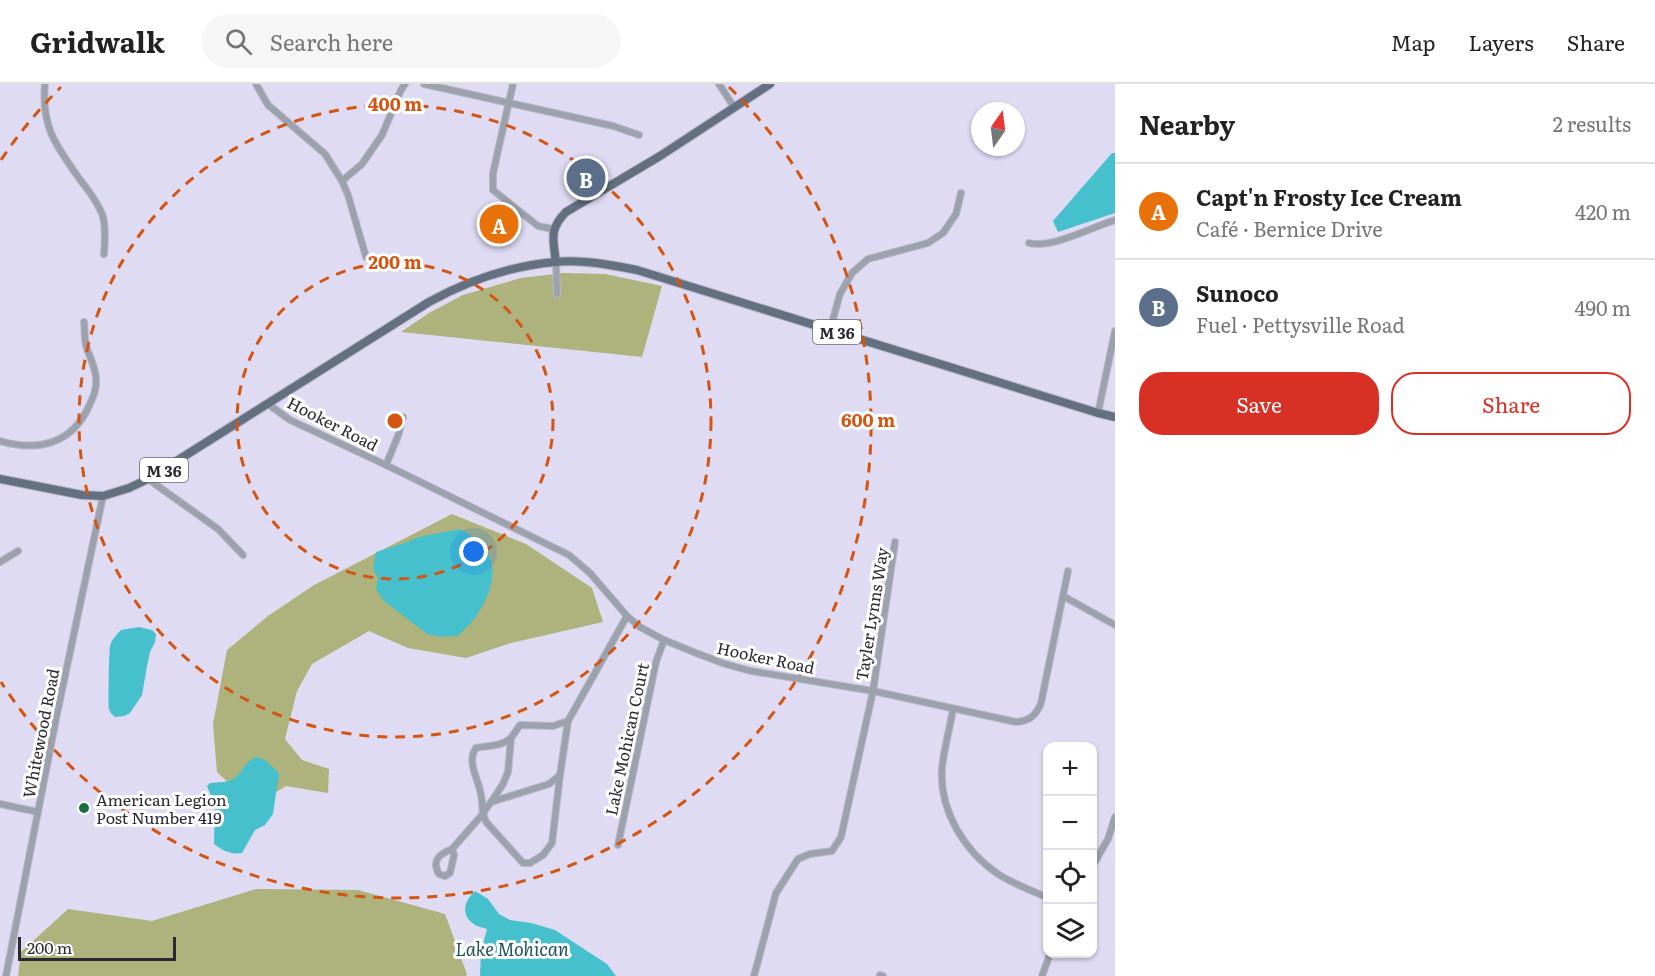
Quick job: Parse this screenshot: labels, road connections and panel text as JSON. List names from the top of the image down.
{
  "streets": {
    "main road": ["M 36"],
    "street": [
      "Hooker Road",
      "Tayler Lynns Way",
      "Whitewood Road",
      "Lake Mohican Court"
    ]
  },
  "crossings": [
    ["M 36", "Hooker Road"],
    ["M 36", "Whitewood Road"],
    ["Hooker Road", "Tayler Lynns Way"],
    ["Hooker Road", "Lake Mohican Court"]
  ],
  "water": ["Lake Mohican"],
  "places": ["American Legion Post Number 419"],
  "scale_bar": "200 m",
  "north": "top",
  "page": {
    "header": "Gridwalk",
    "search": "Search here",
    "nav": ["Map", "Layers", "Share"],
    "heading": ["Nearby", "2 results"],
    "pins": ["B", "A"],
    "list": [
      {
        "mark": "A",
        "name": "Capt'n Frosty Ice Cream",
        "note": "Café · Bernice Drive",
        "value": "420 m"
      },
      {
        "mark": "B",
        "name": "Sunoco",
        "note": "Fuel · Pettysville Road",
        "value": "490 m"
      }
    ],
    "buttons": ["Save", "Share"],
    "map_buttons": ["+", "−"],
    "scale": "200 m"
  },
  "rings": ["400 m", "200 m", "600 m"]
}
